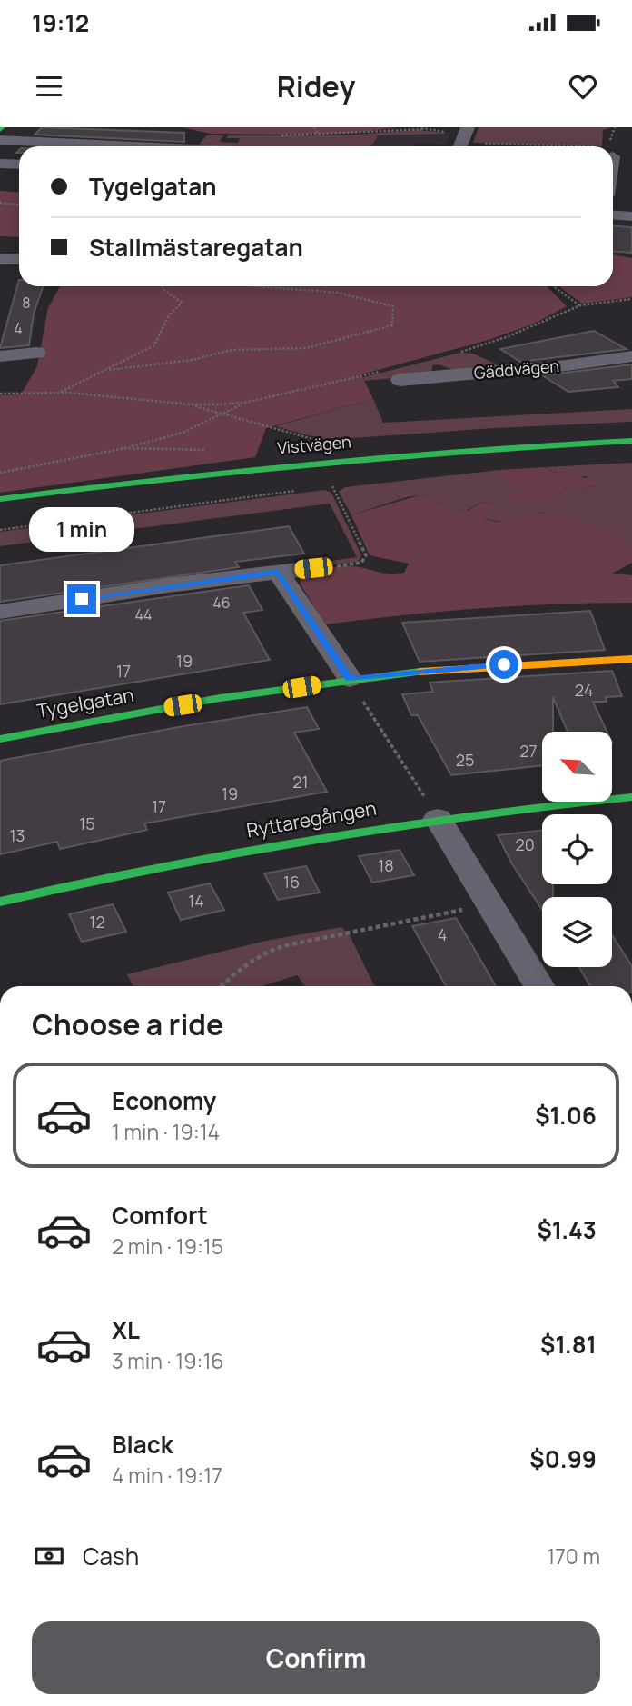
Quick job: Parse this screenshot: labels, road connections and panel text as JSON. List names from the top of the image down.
{
  "streets": {
    "street": [
      "Gäddvägen",
      "Vistvägen",
      "Tygelgatan",
      "Ryttaregången"
    ]
  },
  "house_numbers": [
    "8",
    "4",
    "46",
    "44",
    "19",
    "17",
    "24",
    "27",
    "25",
    "21",
    "19",
    "17",
    "15",
    "13",
    "20",
    "18",
    "16",
    "14",
    "12",
    "4"
  ],
  "north": "top left",
  "page": {
    "status": "19:12",
    "header": "Ridey",
    "banner": ["Tygelgatan", "Stallmästaregatan"],
    "bubble": "1 min",
    "heading": "Choose a ride",
    "list": [
      {
        "name": "Economy",
        "note": "1 min · 19:14",
        "value": "$1.06"
      },
      {
        "name": "Comfort",
        "note": "2 min · 19:15",
        "value": "$1.43"
      },
      {
        "name": "XL",
        "note": "3 min · 19:16",
        "value": "$1.81"
      },
      {
        "name": "Black",
        "note": "4 min · 19:17",
        "value": "$0.99"
      }
    ],
    "pay": ["Cash", "170 m"],
    "buttons": "Confirm"
  }
}
